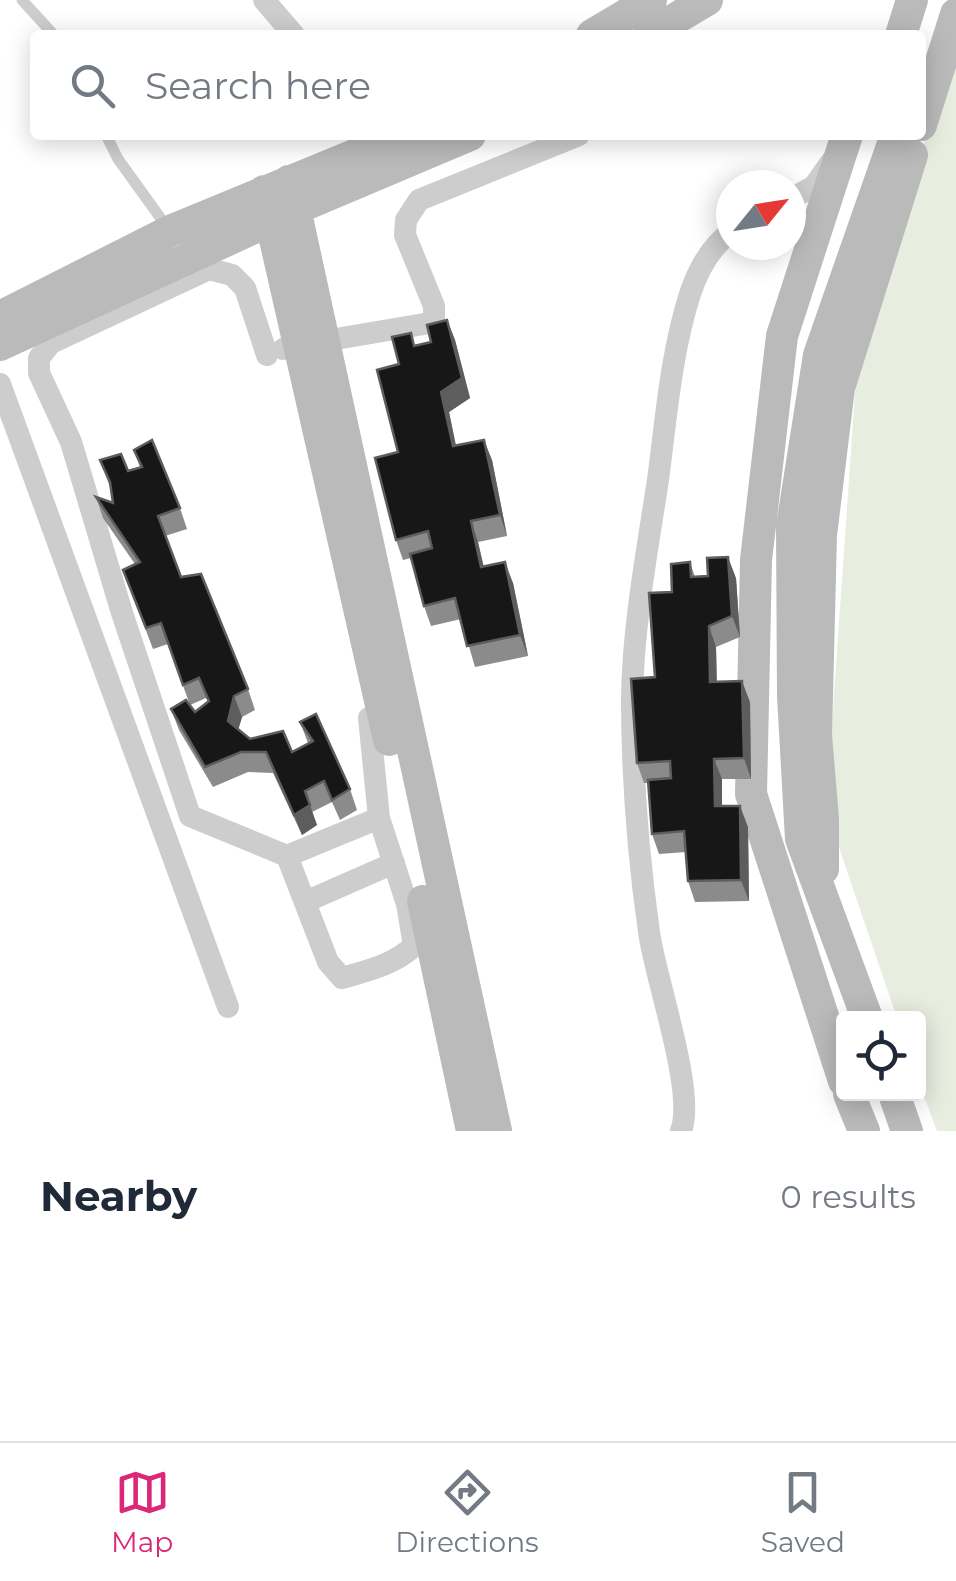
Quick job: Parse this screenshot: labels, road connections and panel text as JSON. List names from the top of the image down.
{
  "north": "top right",
  "page": {
    "search": "Search here",
    "heading": ["Nearby", "0 results"],
    "nav": ["Map", "Directions", "Saved"]
  }
}
